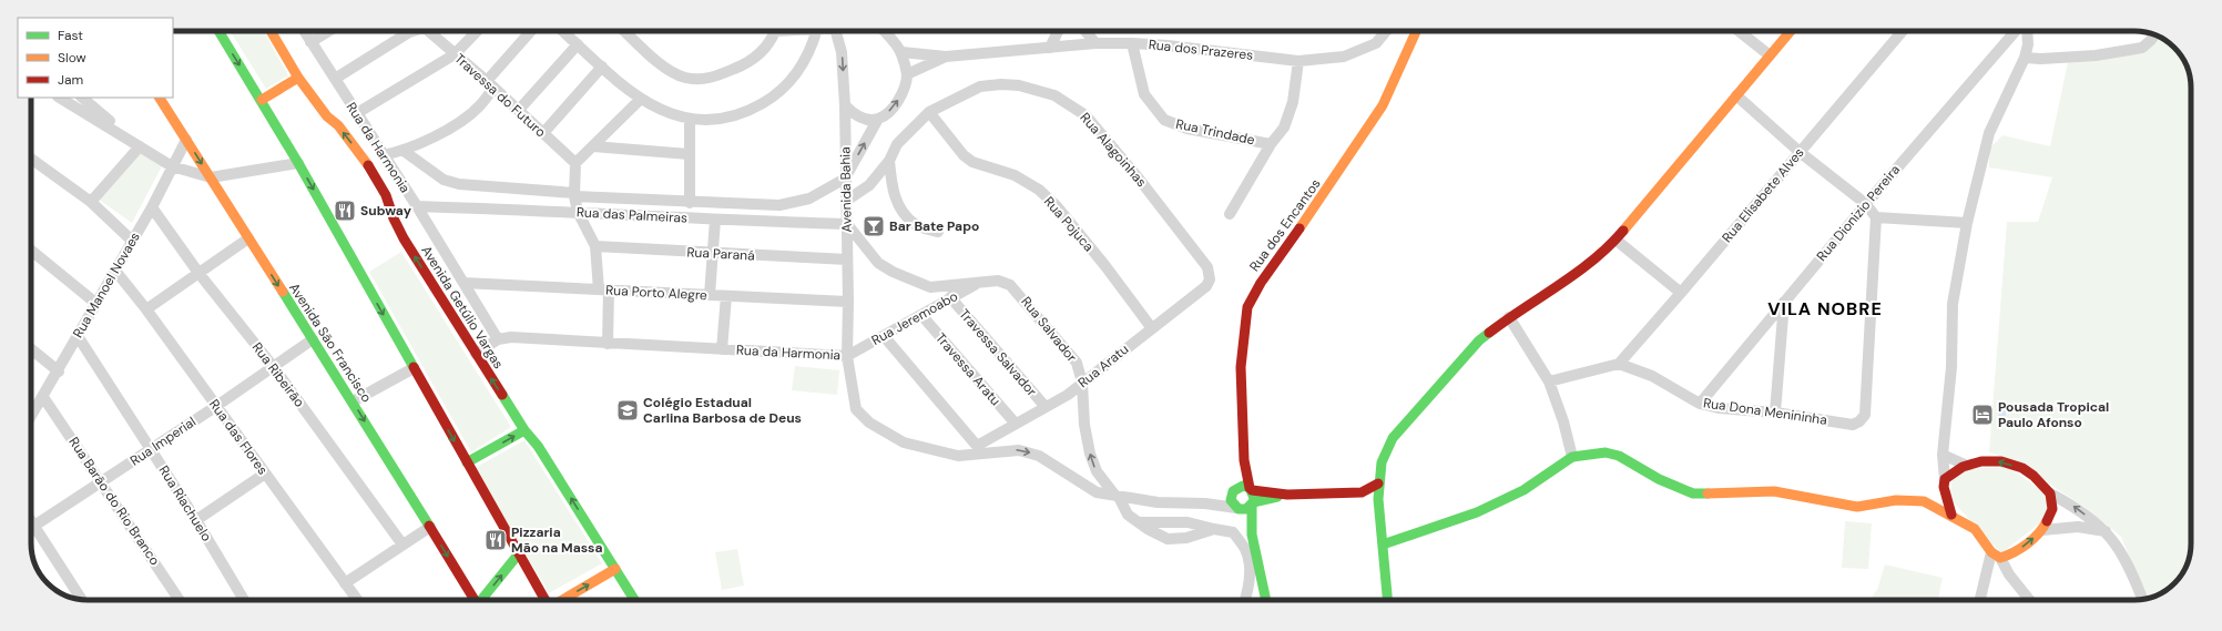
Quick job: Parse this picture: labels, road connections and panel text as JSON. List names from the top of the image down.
{
  "streets": {
    "street": [
      "Rua dos Prazeres",
      "Travessa do Futuro",
      "Rua Trindade",
      "Rua da Harmonia",
      "Rua Alagoinhas",
      "Avenida Bahia",
      "Rua Elisabete Alves",
      "Rua Dionizio Pereira",
      "Rua das Palmeiras",
      "Rua Pojuca",
      "Rua dos Encantos",
      "Rua Paraná",
      "Rua Manoel Novaes",
      "Rua Porto Alegre",
      "Avenida Getúlio Vargas",
      "Rua Jeremoabo",
      "Rua Salvador",
      "Avenida São Francisco",
      "Travessa Salvador",
      "Rua Aratu",
      "Travessa Aratu",
      "Rua Ribeirão",
      "Rua Dona Menininha",
      "Rua das Flores",
      "Rua Imperial",
      "Rua Barão do Rio Branco",
      "Rua Riachuelo"
    ]
  },
  "crossings": [
    ["Rua dos Prazeres", "Rua Trindade"],
    ["Rua da Harmonia", "Avenida Bahia"],
    ["Rua da Harmonia", "Rua das Palmeiras"],
    ["Rua da Harmonia", "Rua Porto Alegre"],
    ["Rua da Harmonia", "Avenida Getúlio Vargas"],
    ["Rua da Harmonia", "Rua Jeremoabo"],
    ["Rua da Harmonia", "Rua Salvador"],
    ["Rua da Harmonia", "Rua Aratu"],
    ["Rua Alagoinhas", "Avenida Bahia"],
    ["Rua Alagoinhas", "Rua Pojuca"],
    ["Rua Alagoinhas", "Rua Aratu"],
    ["Avenida Bahia", "Rua das Palmeiras"],
    ["Avenida Bahia", "Rua Paraná"],
    ["Avenida Bahia", "Rua Porto Alegre"],
    ["Avenida Bahia", "Rua Jeremoabo"],
    ["Avenida Bahia", "Rua Salvador"],
    ["Rua Elisabete Alves", "Rua Dona Menininha"],
    ["Rua Dionizio Pereira", "Rua Dona Menininha"],
    ["Rua das Palmeiras", "Rua Salvador"],
    ["Rua Pojuca", "Rua Aratu"],
    ["Rua Manoel Novaes", "Avenida São Francisco"],
    ["Rua Manoel Novaes", "Rua Ribeirão"],
    ["Rua Manoel Novaes", "Rua das Flores"],
    ["Rua Manoel Novaes", "Rua Barão do Rio Branco"],
    ["Rua Manoel Novaes", "Rua Riachuelo"],
    ["Rua Jeremoabo", "Rua Salvador"],
    ["Rua Jeremoabo", "Travessa Salvador"],
    ["Rua Jeremoabo", "Travessa Aratu"],
    ["Rua Salvador", "Rua Aratu"],
    ["Avenida São Francisco", "Rua Imperial"],
    ["Travessa Salvador", "Rua Aratu"],
    ["Rua Aratu", "Travessa Aratu"],
    ["Rua Ribeirão", "Rua Imperial"],
    ["Rua das Flores", "Rua Imperial"],
    ["Rua Imperial", "Rua Barão do Rio Branco"],
    ["Rua Imperial", "Rua Riachuelo"]
  ],
  "districts": ["VILA NOBRE"],
  "places": {
    "restaurant": ["Subway", "Pizzaria Mão na Massa"],
    "bar": ["Bar Bate Papo"],
    "school or university": ["Colégio Estadual Carlina Barbosa de Deus"],
    "hotel": ["Pousada Tropical Paulo Afonso"]
  },
  "legend": ["Fast", "Slow", "Jam"]
}
